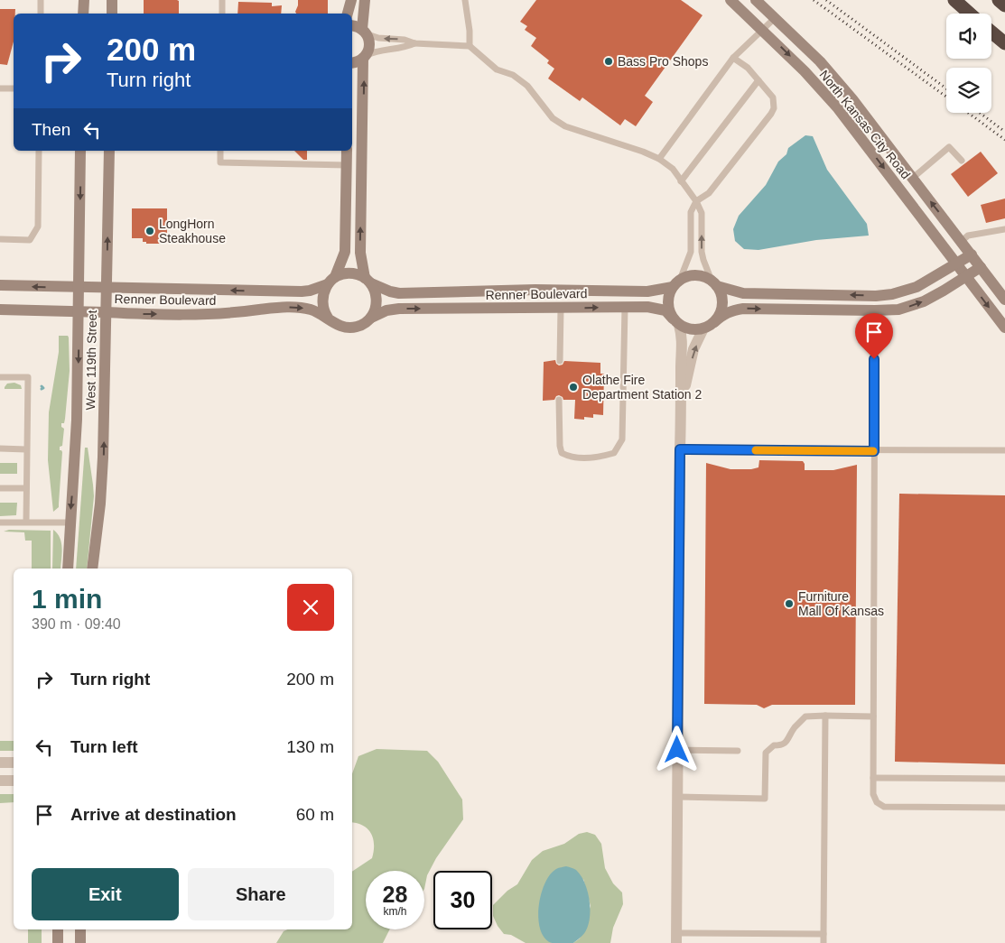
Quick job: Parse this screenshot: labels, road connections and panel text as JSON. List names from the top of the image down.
{
  "streets": {
    "main road": ["North Kansas City Road", "Renner Boulevard", "West 119th Street"]
  },
  "crossings": [
    ["Renner Boulevard", "West 119th Street"]
  ],
  "places": [
    "Bass Pro Shops",
    "LongHorn Steakhouse",
    "Olathe Fire Department Station 2",
    "Furniture Mall Of Kansas"
  ],
  "page": {
    "turn": ["200 m", "Turn right"],
    "then": "Then",
    "heading": ["1 min", "390 m · 09:40"],
    "list": [
      {
        "name": "Turn right",
        "value": "200 m"
      },
      {
        "name": "Turn left",
        "value": "130 m"
      },
      {
        "name": "Arrive at destination",
        "value": "60 m"
      }
    ],
    "buttons": ["Exit", "Share"],
    "speed": "28 km/h",
    "limit": "30"
  }
}
